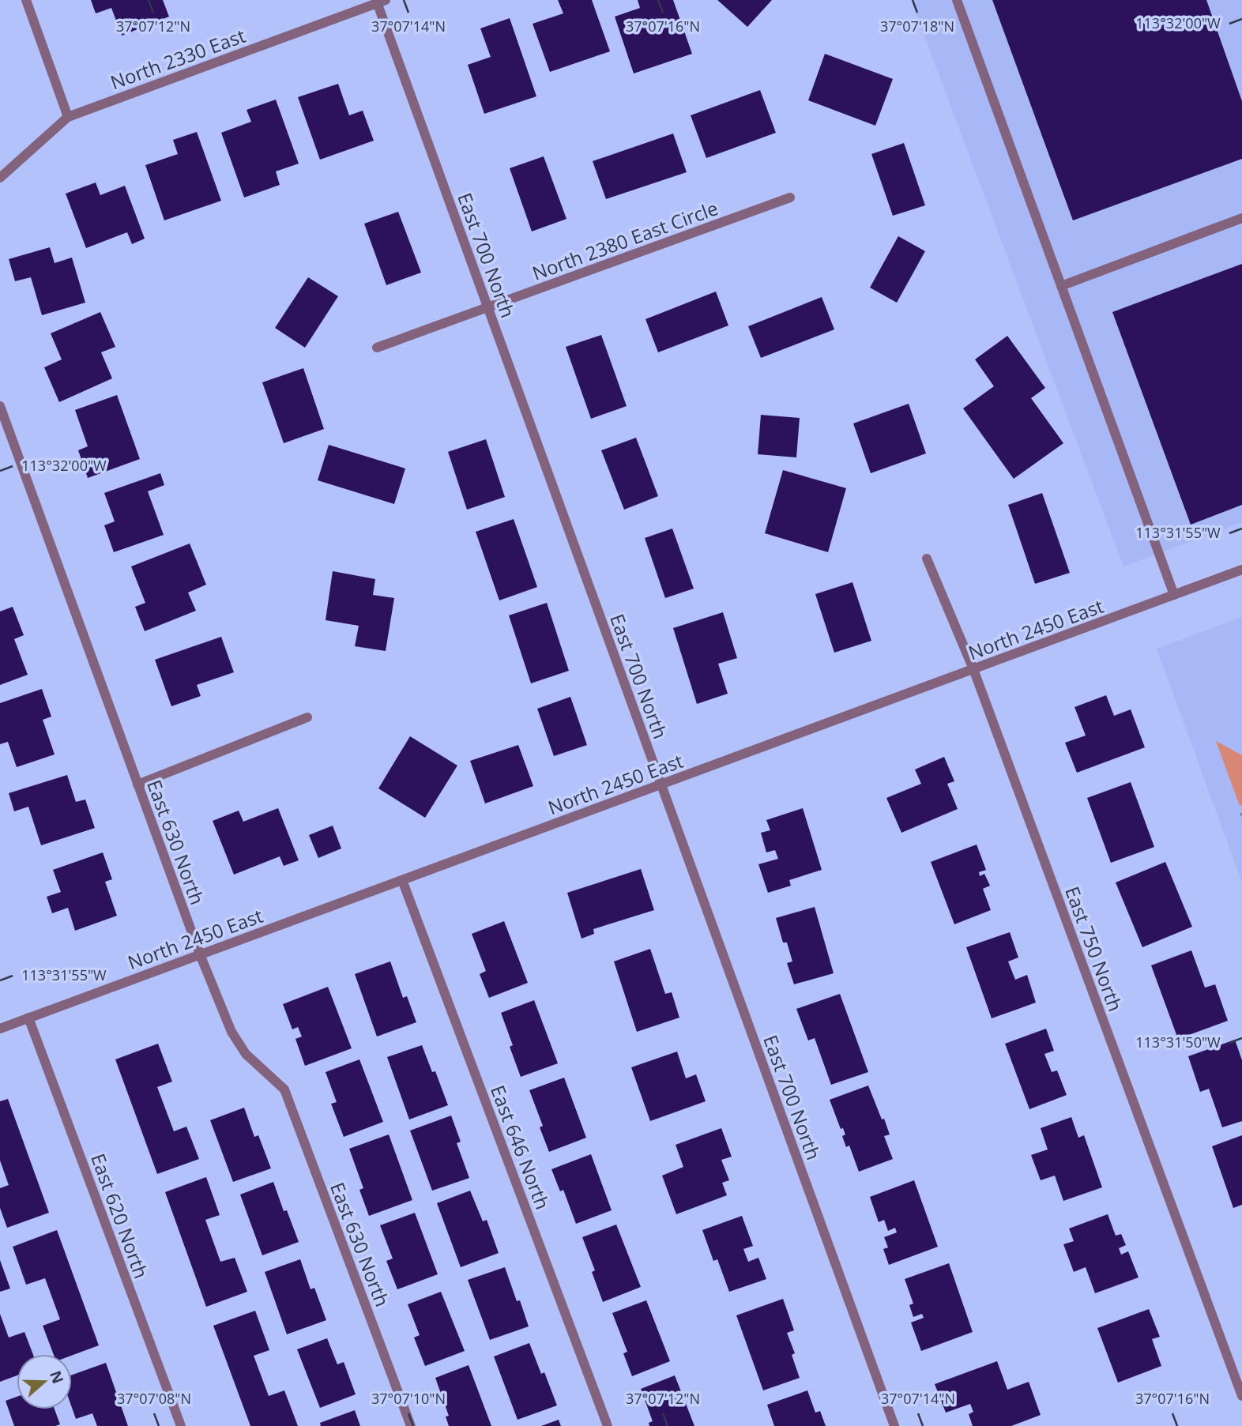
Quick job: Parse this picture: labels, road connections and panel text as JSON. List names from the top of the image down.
{
  "streets": {
    "street": [
      "North 2330 East",
      "North 2380 East Circle",
      "East 700 North",
      "North 2450 East",
      "East 630 North",
      "East 750 North",
      "East 646 North",
      "East 620 North"
    ]
  },
  "crossings": [
    ["North 2330 East", "East 700 North"],
    ["North 2380 East Circle", "East 700 North"],
    ["East 700 North", "North 2450 East"],
    ["North 2450 East", "East 630 North"],
    ["North 2450 East", "East 750 North"],
    ["North 2450 East", "East 646 North"],
    ["North 2450 East", "East 620 North"]
  ],
  "north": "right",
  "coordinates": [
    "113°32'00\"W",
    "37°07'12\"N",
    "37°07'14\"N",
    "37°07'16\"N",
    "37°07'18\"N",
    "113°31'55\"W",
    "113°31'50\"W",
    "37°07'08\"N",
    "37°07'10\"N"
  ]
}
